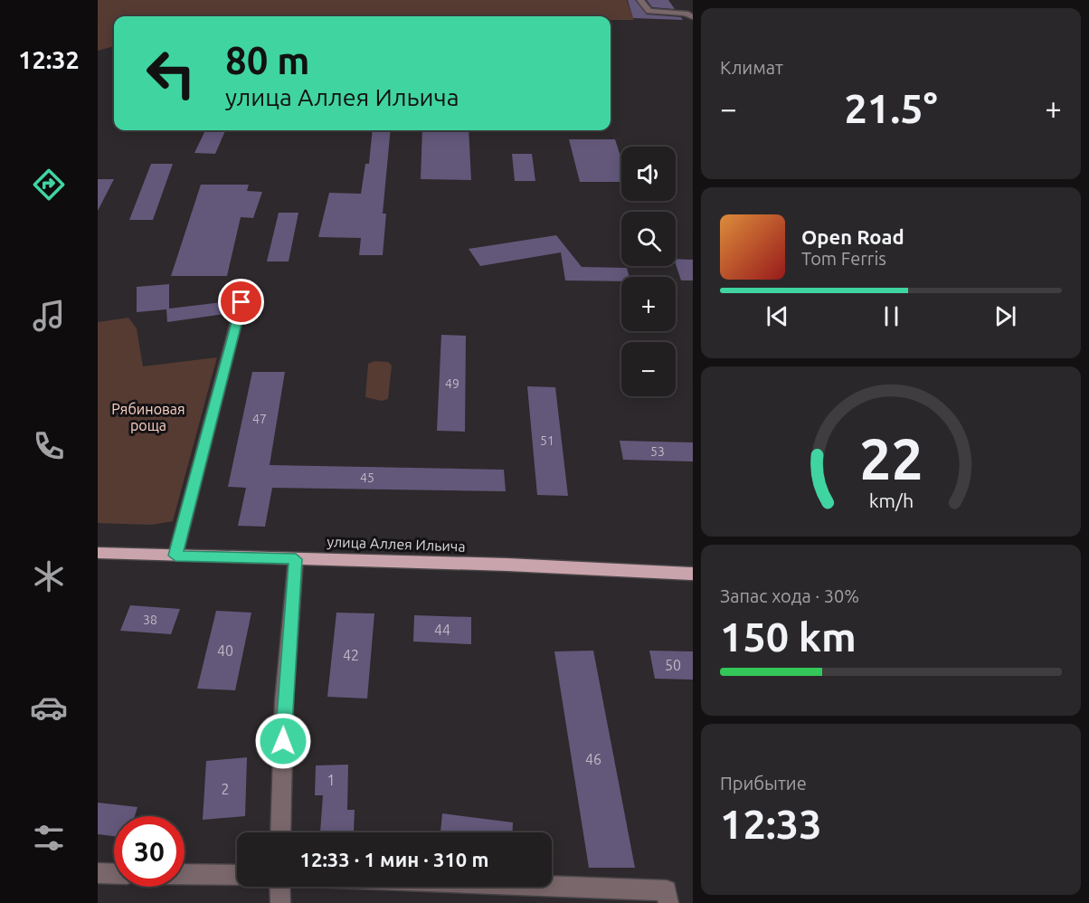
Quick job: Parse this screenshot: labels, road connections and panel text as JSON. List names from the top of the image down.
{
  "streets": {
    "main road": ["улица Аллея Ильича"]
  },
  "parks": ["Рябиновая роща"],
  "house_numbers": [
    "49",
    "47",
    "51",
    "53",
    "45",
    "38",
    "44",
    "40",
    "42",
    "50",
    "46",
    "1",
    "2"
  ],
  "page": {
    "tabs": "12:32",
    "tile": [
      "Климат",
      ["Запас хода · 30%", "150 km"],
      ["Прибытие", "12:33"]
    ],
    "turn": ["80 m", "улица Аллея Ильича"],
    "heat": ["−", "21.5°", "+"],
    "map_buttons": ["+", "−"],
    "song": ["Open Road", "Tom Ferris"],
    "limit": "30",
    "trip": "12:33 · 1 мин · 310 m",
    "gauge": ["22", "km/h"]
  }
}
